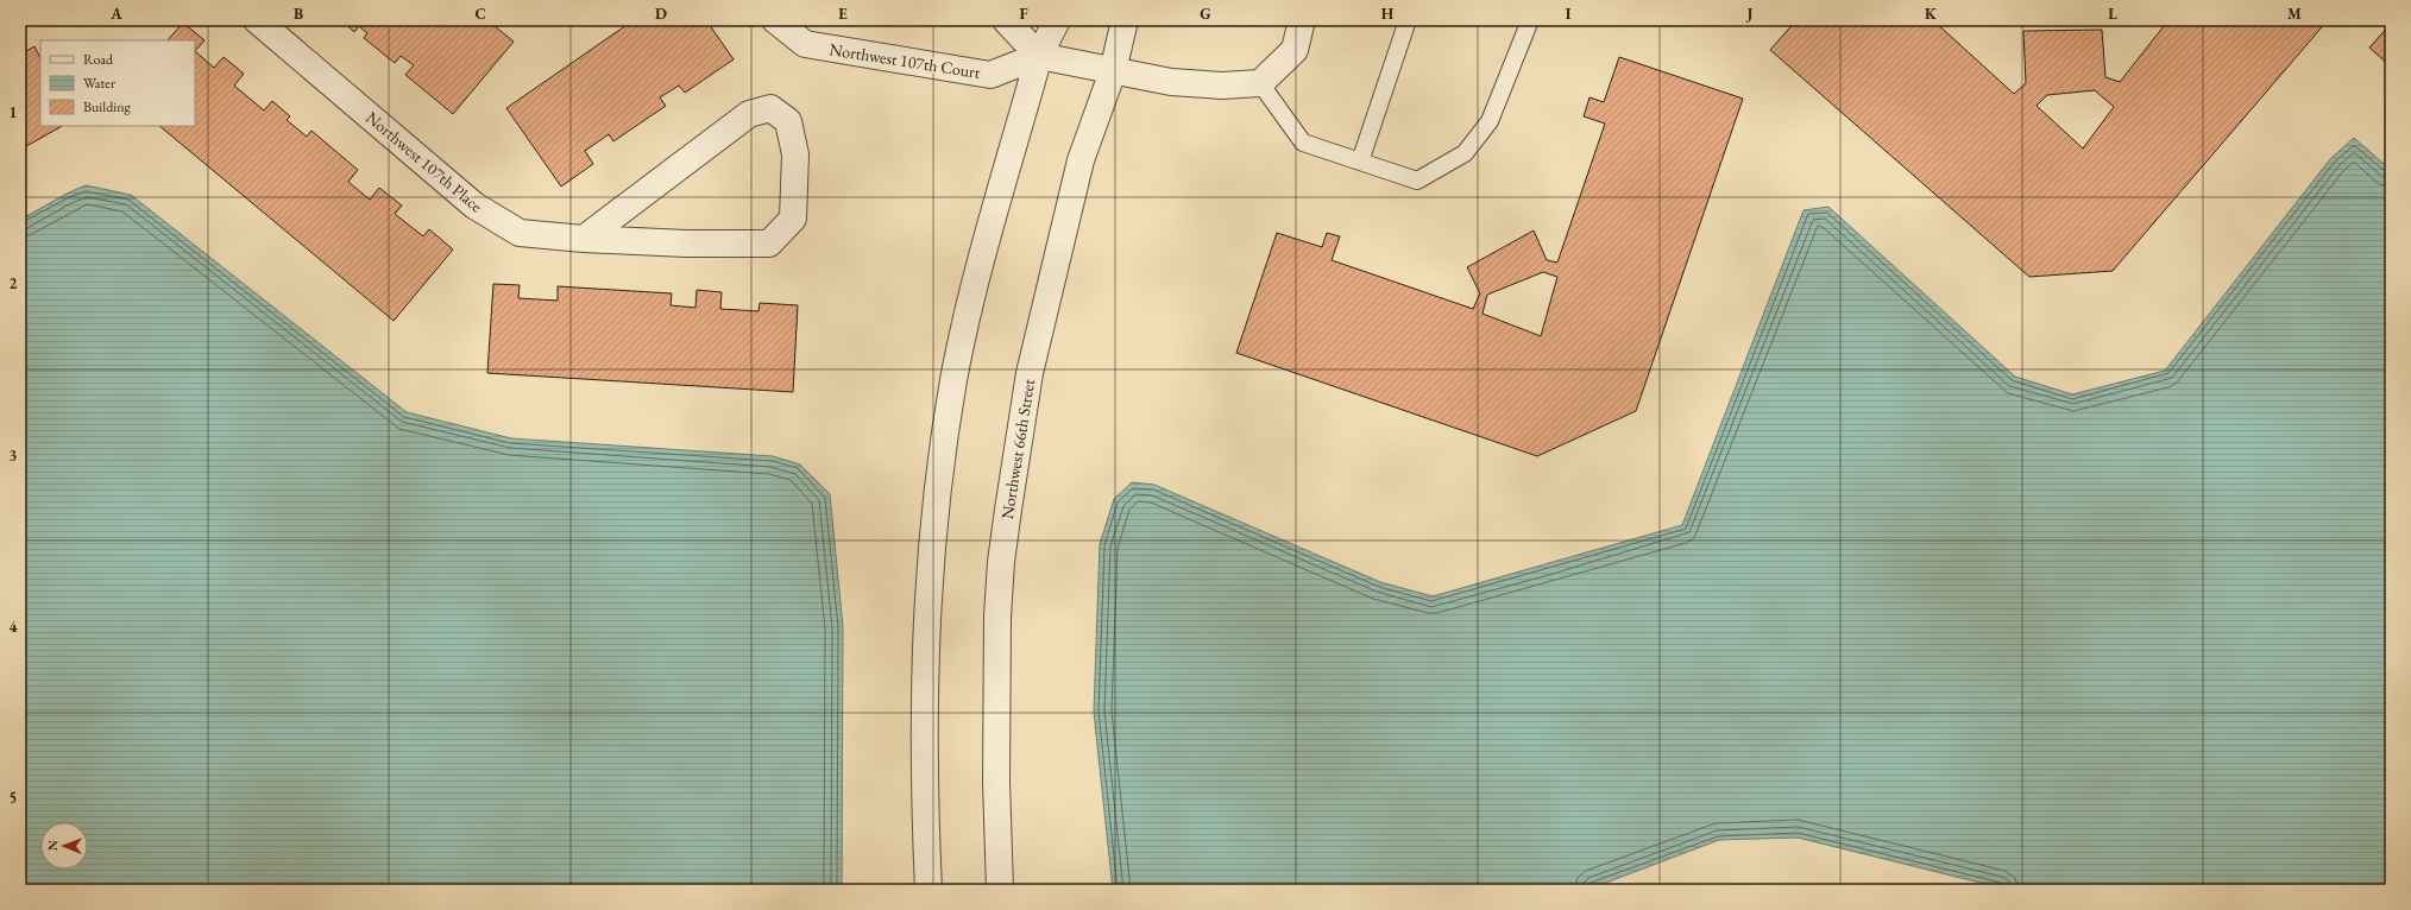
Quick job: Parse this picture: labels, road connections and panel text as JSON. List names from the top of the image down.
{
  "streets": {
    "street": ["Northwest 107th Court", "Northwest 107th Place", "Northwest 66th Street"]
  },
  "legend": ["Road", "Water", "Building"],
  "north": "left",
  "grid": {
    "columns": [
      "A",
      "B",
      "C",
      "D",
      "E",
      "F",
      "G",
      "H",
      "I",
      "J",
      "K",
      "L",
      "M"
    ],
    "rows": [
      "1",
      "2",
      "3",
      "4",
      "5"
    ]
  }
}
